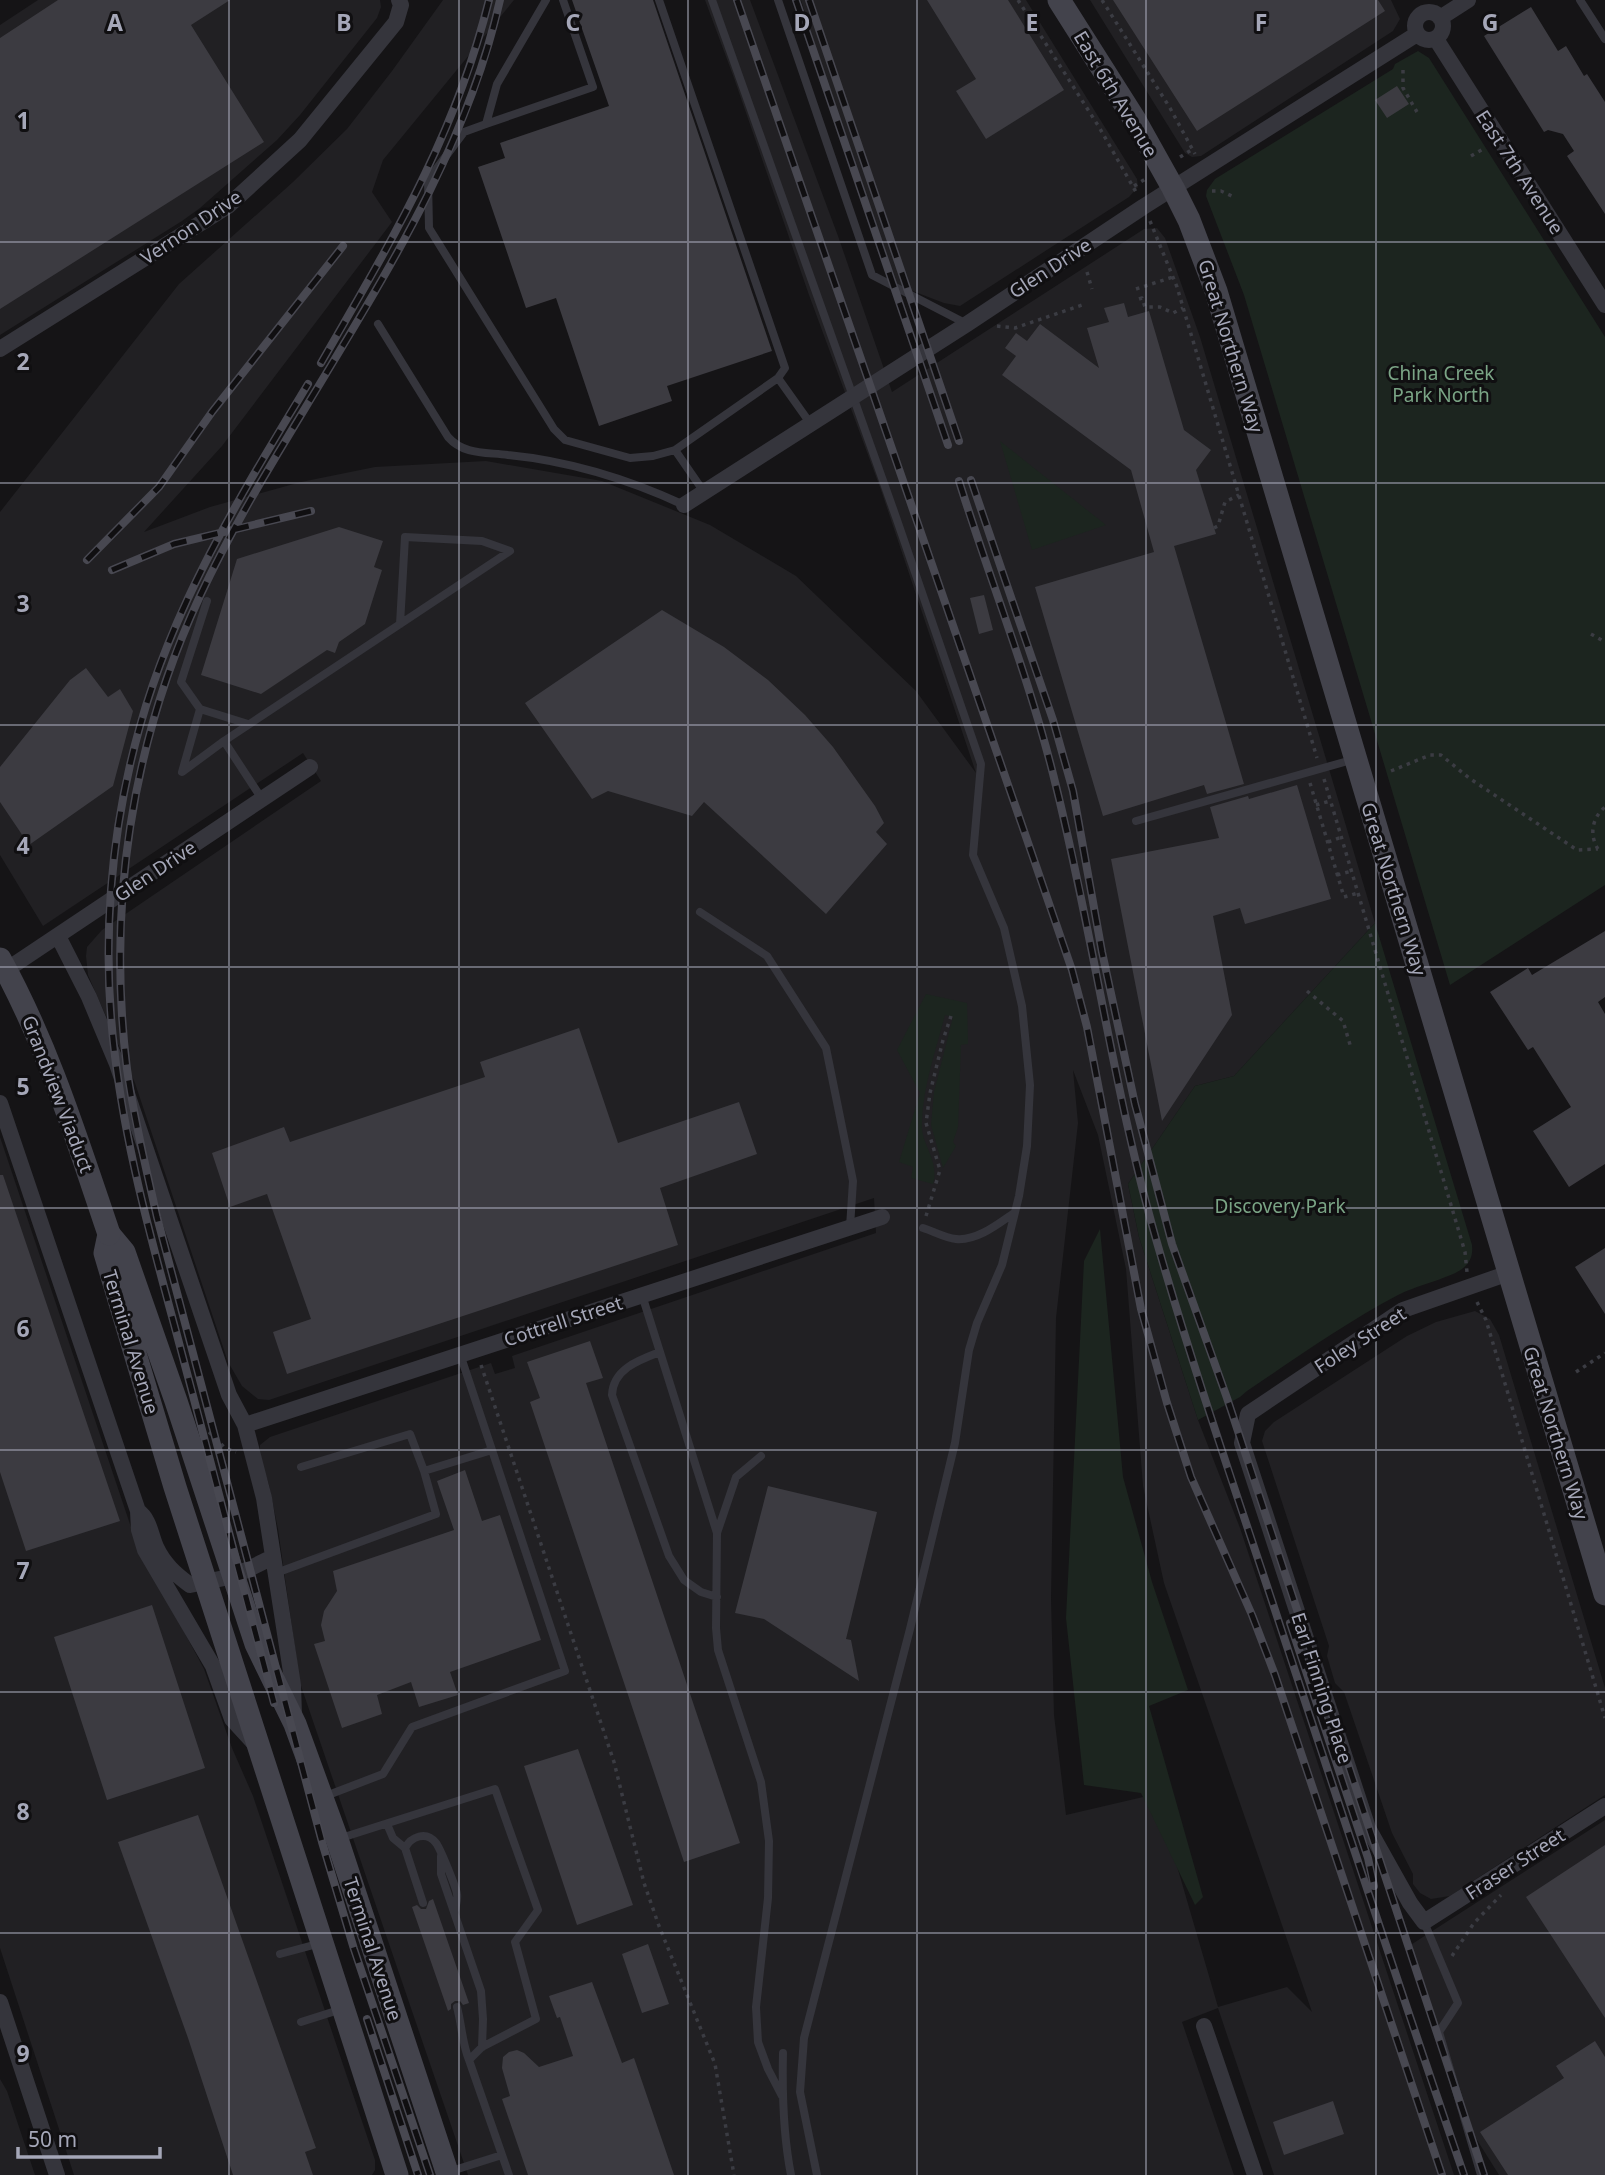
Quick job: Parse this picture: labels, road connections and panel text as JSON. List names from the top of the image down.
{
  "streets": {
    "main road": [
      "East 6th Avenue",
      "Great Northern Way",
      "Grandview Viaduct",
      "Terminal Avenue"
    ],
    "street": [
      "East 7th Avenue",
      "Vernon Drive",
      "Glen Drive",
      "Cottrell Street",
      "Foley Street",
      "Earl Finning Place",
      "Fraser Street"
    ]
  },
  "crossings": [
    ["East 6th Avenue", "Glen Drive"],
    ["East 6th Avenue", "Great Northern Way"],
    ["East 7th Avenue", "Glen Drive"],
    ["Glen Drive", "Great Northern Way"],
    ["Glen Drive", "Terminal Avenue"],
    ["Great Northern Way", "Foley Street"],
    ["Grandview Viaduct", "Terminal Avenue"],
    ["Cottrell Street", "Terminal Avenue"],
    ["Foley Street", "Earl Finning Place"],
    ["Earl Finning Place", "Fraser Street"]
  ],
  "parks": ["China Creek Park North", "Discovery Park"],
  "scale_bar": "50 m",
  "grid": {
    "columns": [
      "A",
      "B",
      "C",
      "D",
      "E",
      "F",
      "G"
    ],
    "rows": [
      "1",
      "2",
      "3",
      "4",
      "5",
      "6",
      "7",
      "8",
      "9"
    ]
  }
}
